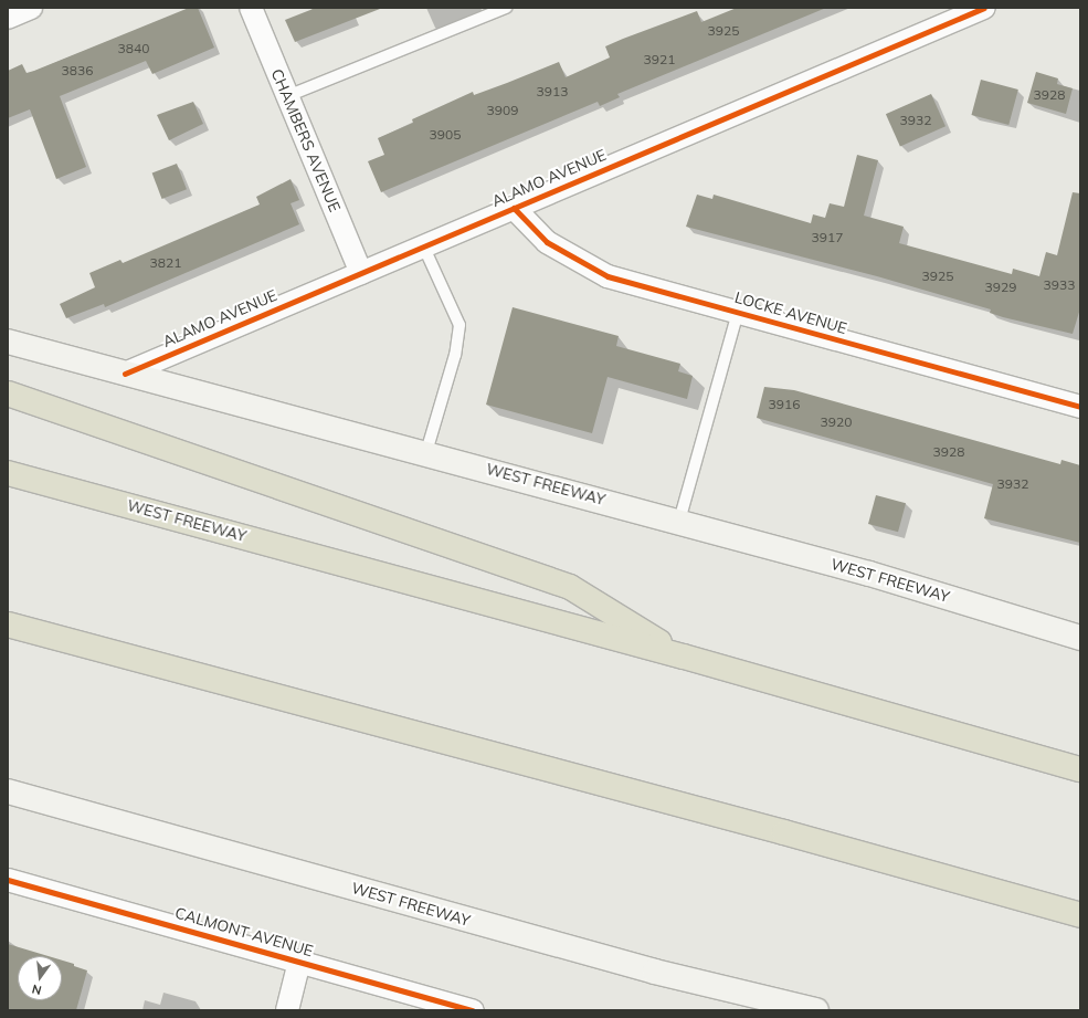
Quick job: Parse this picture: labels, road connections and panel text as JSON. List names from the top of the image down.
{
  "streets": {
    "highway": ["WEST FREEWAY"],
    "street": [
      "CHAMBERS AVENUE",
      "ALAMO AVENUE",
      "LOCKE AVENUE",
      "CALMONT AVENUE"
    ]
  },
  "crossings": [
    ["CHAMBERS AVENUE", "ALAMO AVENUE"],
    ["ALAMO AVENUE", "LOCKE AVENUE"],
    ["ALAMO AVENUE", "WEST FREEWAY"]
  ],
  "house_numbers": [
    "3925",
    "3840",
    "3921",
    "3836",
    "3913",
    "3928",
    "3909",
    "3932",
    "3905",
    "3917",
    "3821",
    "3925",
    "3933",
    "3929",
    "3916",
    "3920",
    "3928",
    "3932"
  ],
  "north": "bottom"
}
